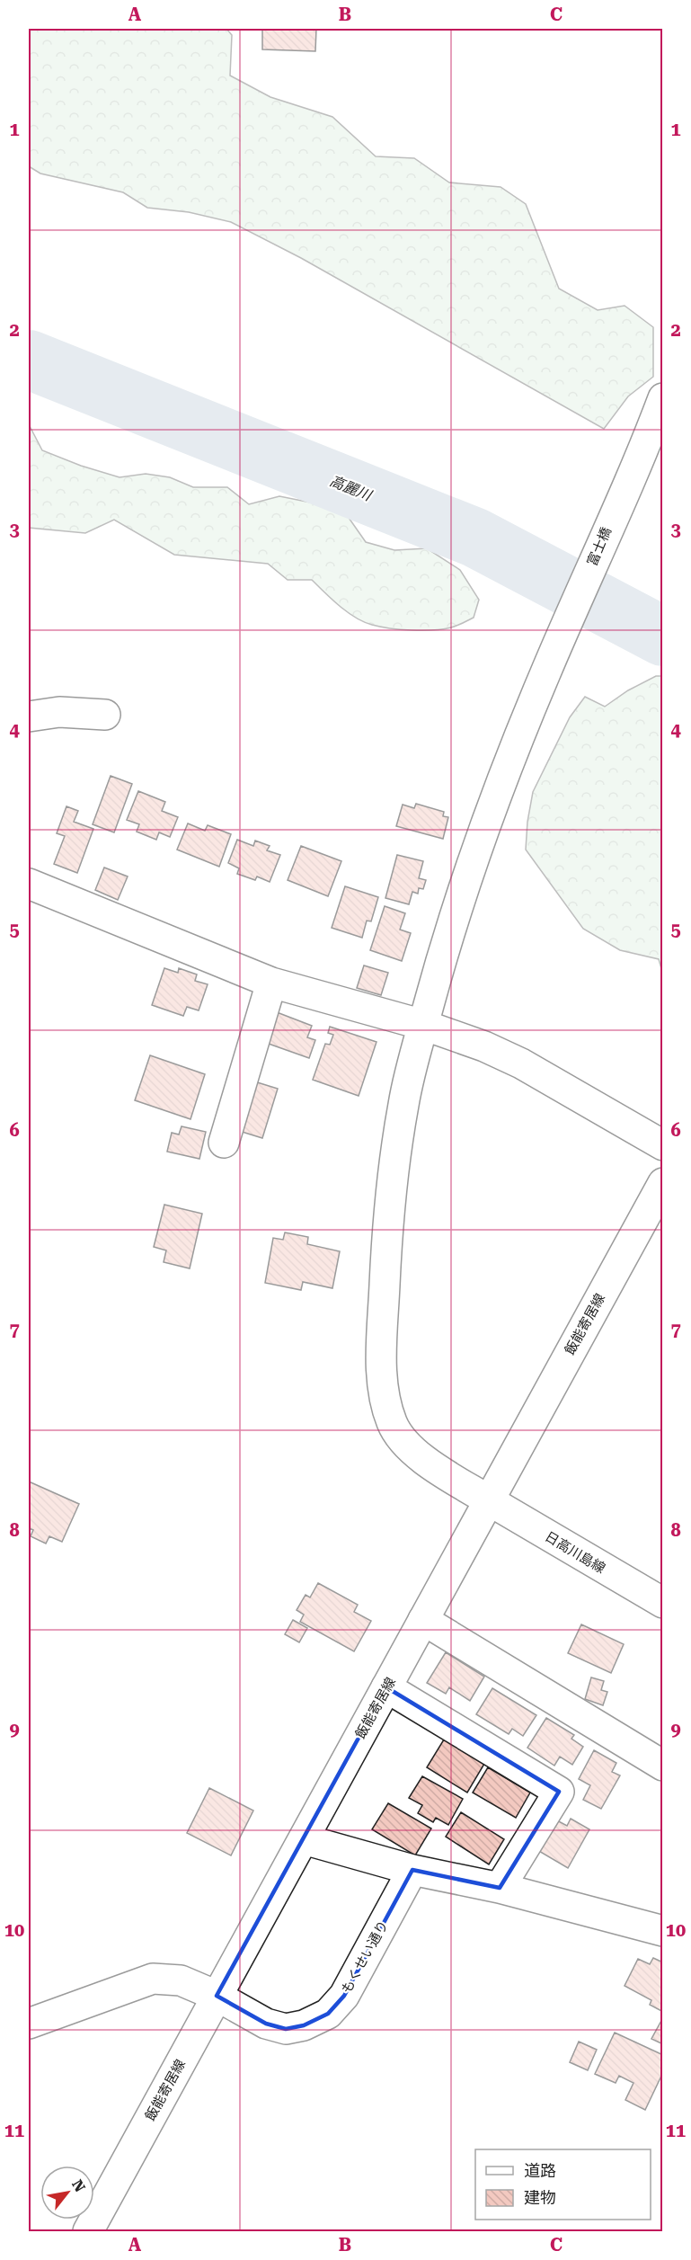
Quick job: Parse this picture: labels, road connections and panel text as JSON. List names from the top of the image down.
{
  "streets": {
    "street": [
      "富士橋",
      "飯能寄居線",
      "日高川島線",
      "もくせい通り"
    ]
  },
  "crossings": [
    ["富士橋", "日高川島線"],
    ["飯能寄居線", "日高川島線"],
    ["飯能寄居線", "もくせい通り"]
  ],
  "water": ["高麗川"],
  "legend": ["道路", "建物"],
  "north": "top right",
  "grid": {
    "columns": ["A", "B", "C"],
    "rows": [
      "1",
      "2",
      "3",
      "4",
      "5",
      "6",
      "7",
      "8",
      "9",
      "10",
      "11"
    ]
  }
}
